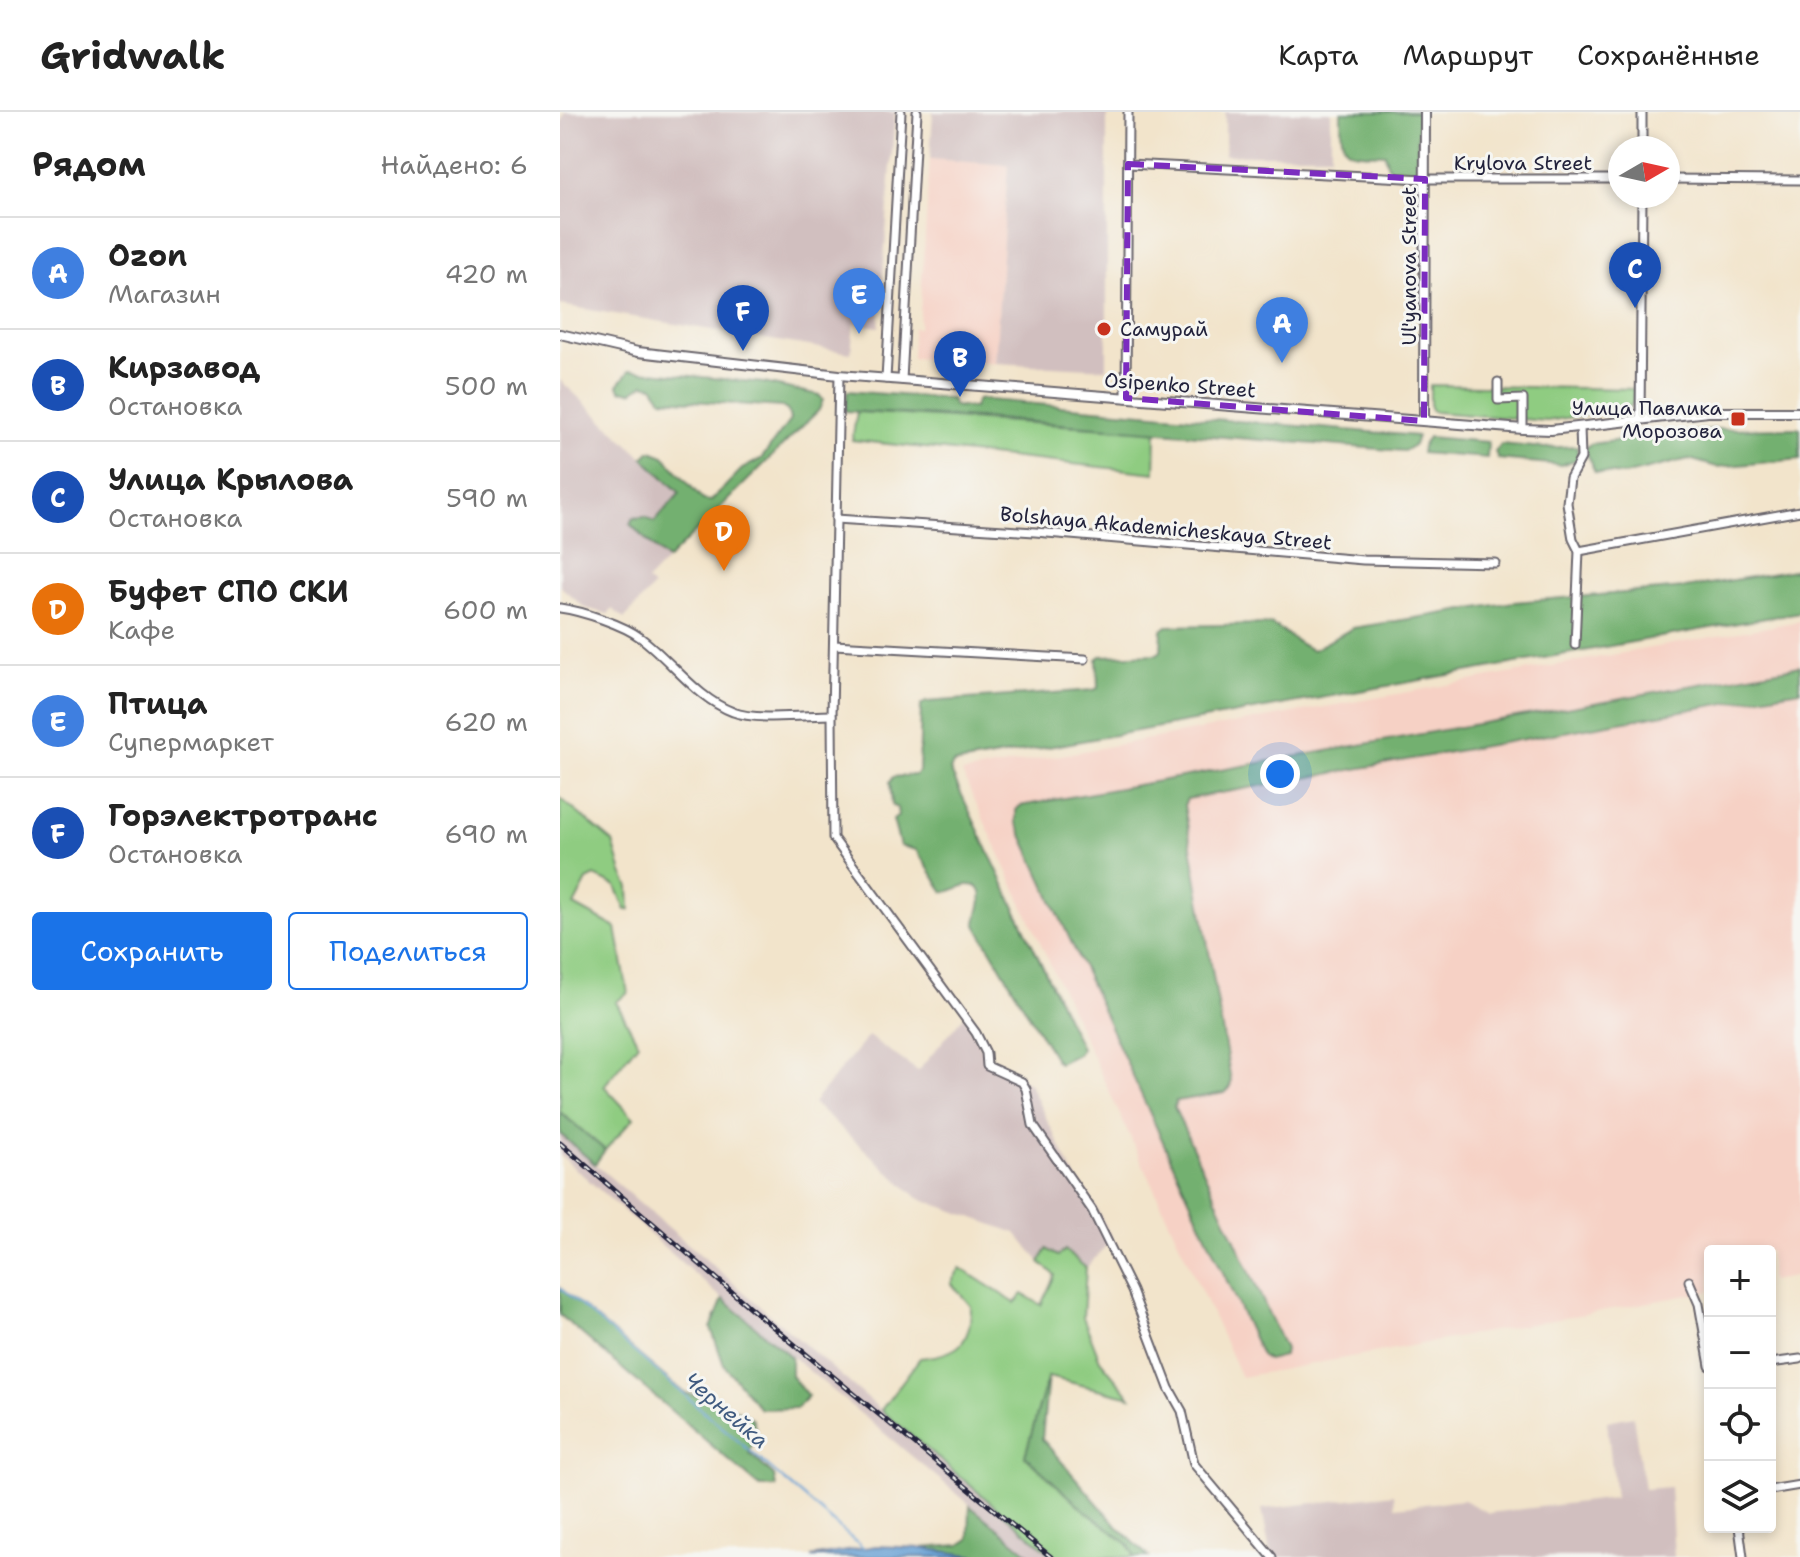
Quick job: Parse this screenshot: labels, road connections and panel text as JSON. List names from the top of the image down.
{
  "streets": {
    "main road": ["Ul'yanova Street", "Osipenko Street"],
    "street": ["Krylova Street", "Bolshaya Akademicheskaya Street"]
  },
  "crossings": [
    ["Krylova Street", "Ul'yanova Street"],
    ["Ul'yanova Street", "Osipenko Street"]
  ],
  "water": ["Чернейка"],
  "places": {
    "other": ["Самурай"],
    "transit": ["Улица Павлика Морозова"]
  },
  "north": "right",
  "page": {
    "header": "Gridwalk",
    "nav": ["Карта", "Маршрут", "Сохранённые"],
    "heading": ["Рядом", "Найдено: 6"],
    "list": [
      {
        "mark": "A",
        "name": "Ozon",
        "note": "Магазин",
        "value": "420 m"
      },
      {
        "mark": "B",
        "name": "Кирзавод",
        "note": "Остановка",
        "value": "500 m"
      },
      {
        "mark": "C",
        "name": "Улица Крылова",
        "note": "Остановка",
        "value": "590 m"
      },
      {
        "mark": "D",
        "name": "Буфет СПО СКИ",
        "note": "Кафе",
        "value": "600 m"
      },
      {
        "mark": "E",
        "name": "Птица",
        "note": "Супермаркет",
        "value": "620 m"
      },
      {
        "mark": "F",
        "name": "Горэлектротранс",
        "note": "Остановка",
        "value": "690 m"
      }
    ],
    "pins": [
      "C",
      "E",
      "F",
      "A",
      "B",
      "D"
    ],
    "buttons": ["Сохранить", "Поделиться"],
    "map_buttons": ["+", "−"]
  }
}
